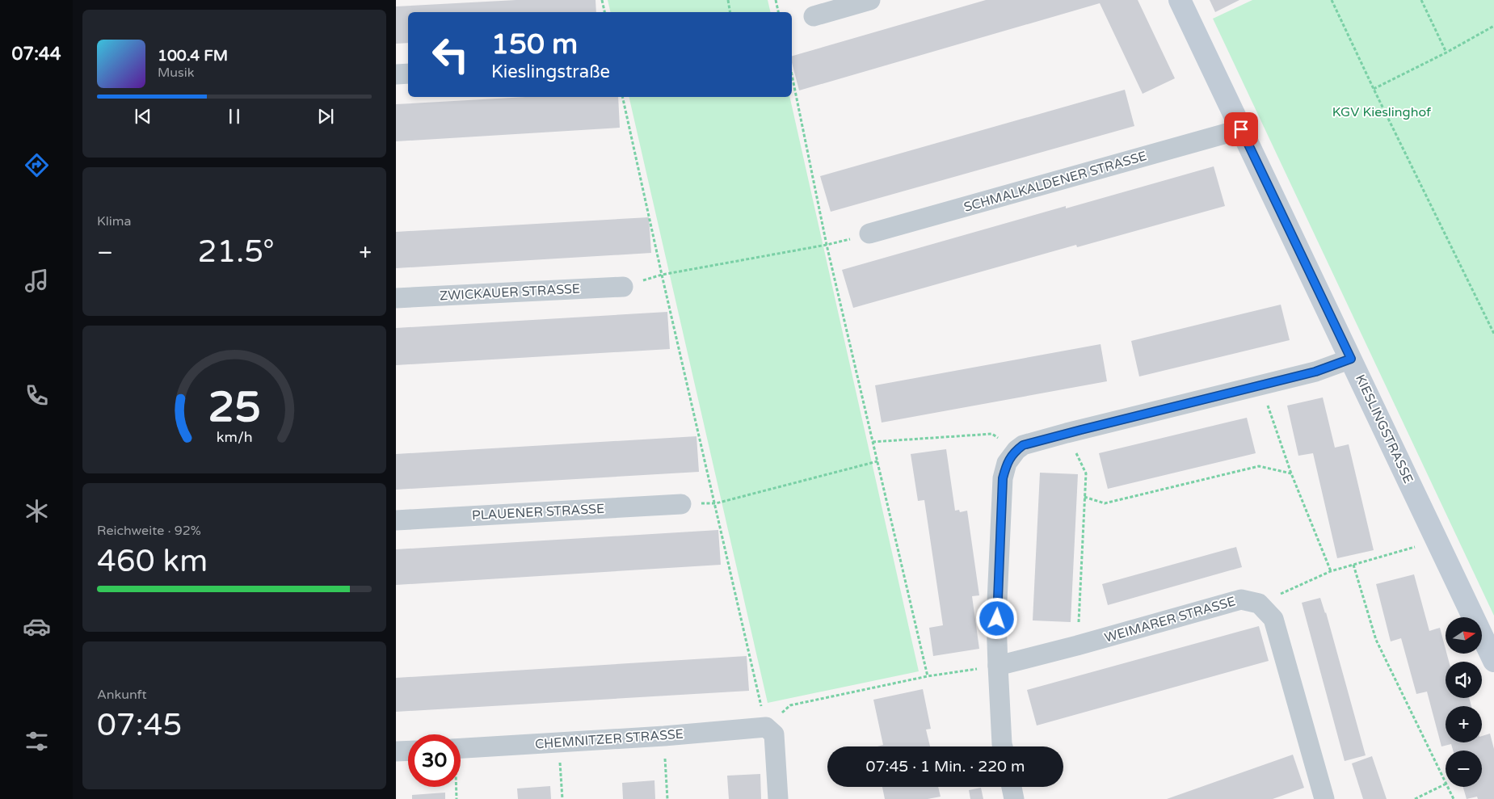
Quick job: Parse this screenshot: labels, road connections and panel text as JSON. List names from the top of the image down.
{
  "streets": {
    "street": [
      "SCHMALKALDENER STRASSE",
      "ZWICKAUER STRASSE",
      "KIESLINGSTRASSE",
      "PLAUENER STRASSE",
      "WEIMARER STRASSE",
      "CHEMNITZER STRASSE"
    ]
  },
  "crossings": [
    ["SCHMALKALDENER STRASSE", "KIESLINGSTRASSE"]
  ],
  "parks": ["KGV Kieslinghof"],
  "north": "right",
  "page": {
    "tabs": "07:44",
    "turn": ["150 m", "Kieslingstraße"],
    "song": ["100.4 FM", "Musik"],
    "tile": [
      "Klima",
      ["Reichweite · 92%", "460 km"],
      ["Ankunft", "07:45"]
    ],
    "heat": ["−", "21.5°", "+"],
    "map_buttons": ["+", "−"],
    "limit": "30",
    "trip": "07:45 · 1 Min. · 220 m",
    "gauge": ["25", "km/h"]
  }
}
